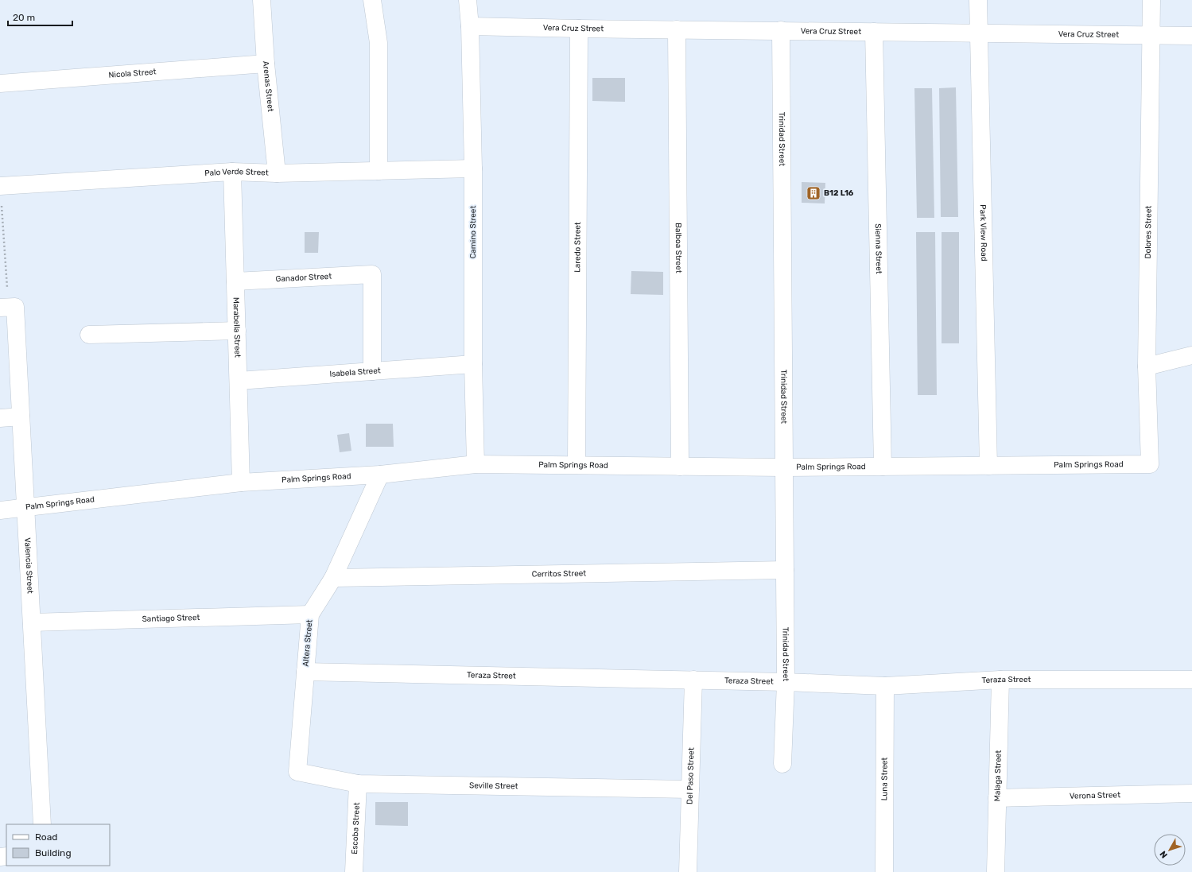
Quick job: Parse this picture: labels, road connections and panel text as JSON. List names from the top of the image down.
{
  "streets": {
    "street": [
      "Vera Cruz Street",
      "Nicola Street",
      "Arenas Street",
      "Trinidad Street",
      "Palo Verde Street",
      "Camino Street",
      "Dolores Street",
      "Park View Road",
      "Laredo Street",
      "Balboa Street",
      "Sienna Street",
      "Ganador Street",
      "Marabella Street",
      "Isabela Street",
      "Palm Springs Road",
      "Valencia Street",
      "Cerritos Street",
      "Santiago Street",
      "Altera Street",
      "Teraza Street",
      "Del Paso Street",
      "Malaga Street",
      "Luna Street",
      "Seville Street",
      "Verona Street",
      "Escoba Street"
    ]
  },
  "crossings": [
    ["Vera Cruz Street", "Trinidad Street"],
    ["Vera Cruz Street", "Camino Street"],
    ["Vera Cruz Street", "Dolores Street"],
    ["Vera Cruz Street", "Park View Road"],
    ["Vera Cruz Street", "Laredo Street"],
    ["Vera Cruz Street", "Balboa Street"],
    ["Vera Cruz Street", "Sienna Street"],
    ["Nicola Street", "Arenas Street"],
    ["Arenas Street", "Palo Verde Street"],
    ["Trinidad Street", "Palm Springs Road"],
    ["Trinidad Street", "Cerritos Street"],
    ["Trinidad Street", "Teraza Street"],
    ["Palo Verde Street", "Camino Street"],
    ["Palo Verde Street", "Marabella Street"],
    ["Camino Street", "Isabela Street"],
    ["Camino Street", "Palm Springs Road"],
    ["Dolores Street", "Palm Springs Road"],
    ["Park View Road", "Palm Springs Road"],
    ["Laredo Street", "Palm Springs Road"],
    ["Balboa Street", "Palm Springs Road"],
    ["Sienna Street", "Palm Springs Road"],
    ["Ganador Street", "Marabella Street"],
    ["Ganador Street", "Isabela Street"],
    ["Marabella Street", "Isabela Street"],
    ["Marabella Street", "Palm Springs Road"],
    ["Palm Springs Road", "Valencia Street"],
    ["Palm Springs Road", "Altera Street"],
    ["Valencia Street", "Santiago Street"],
    ["Cerritos Street", "Altera Street"],
    ["Santiago Street", "Altera Street"],
    ["Altera Street", "Teraza Street"],
    ["Altera Street", "Seville Street"],
    ["Teraza Street", "Del Paso Street"],
    ["Teraza Street", "Malaga Street"],
    ["Teraza Street", "Luna Street"],
    ["Del Paso Street", "Seville Street"],
    ["Malaga Street", "Verona Street"],
    ["Seville Street", "Escoba Street"]
  ],
  "places": {
    "building": ["B12 L16"]
  },
  "legend": ["Road", "Building"],
  "scale_bar": "20 m",
  "north": "bottom left"
}
